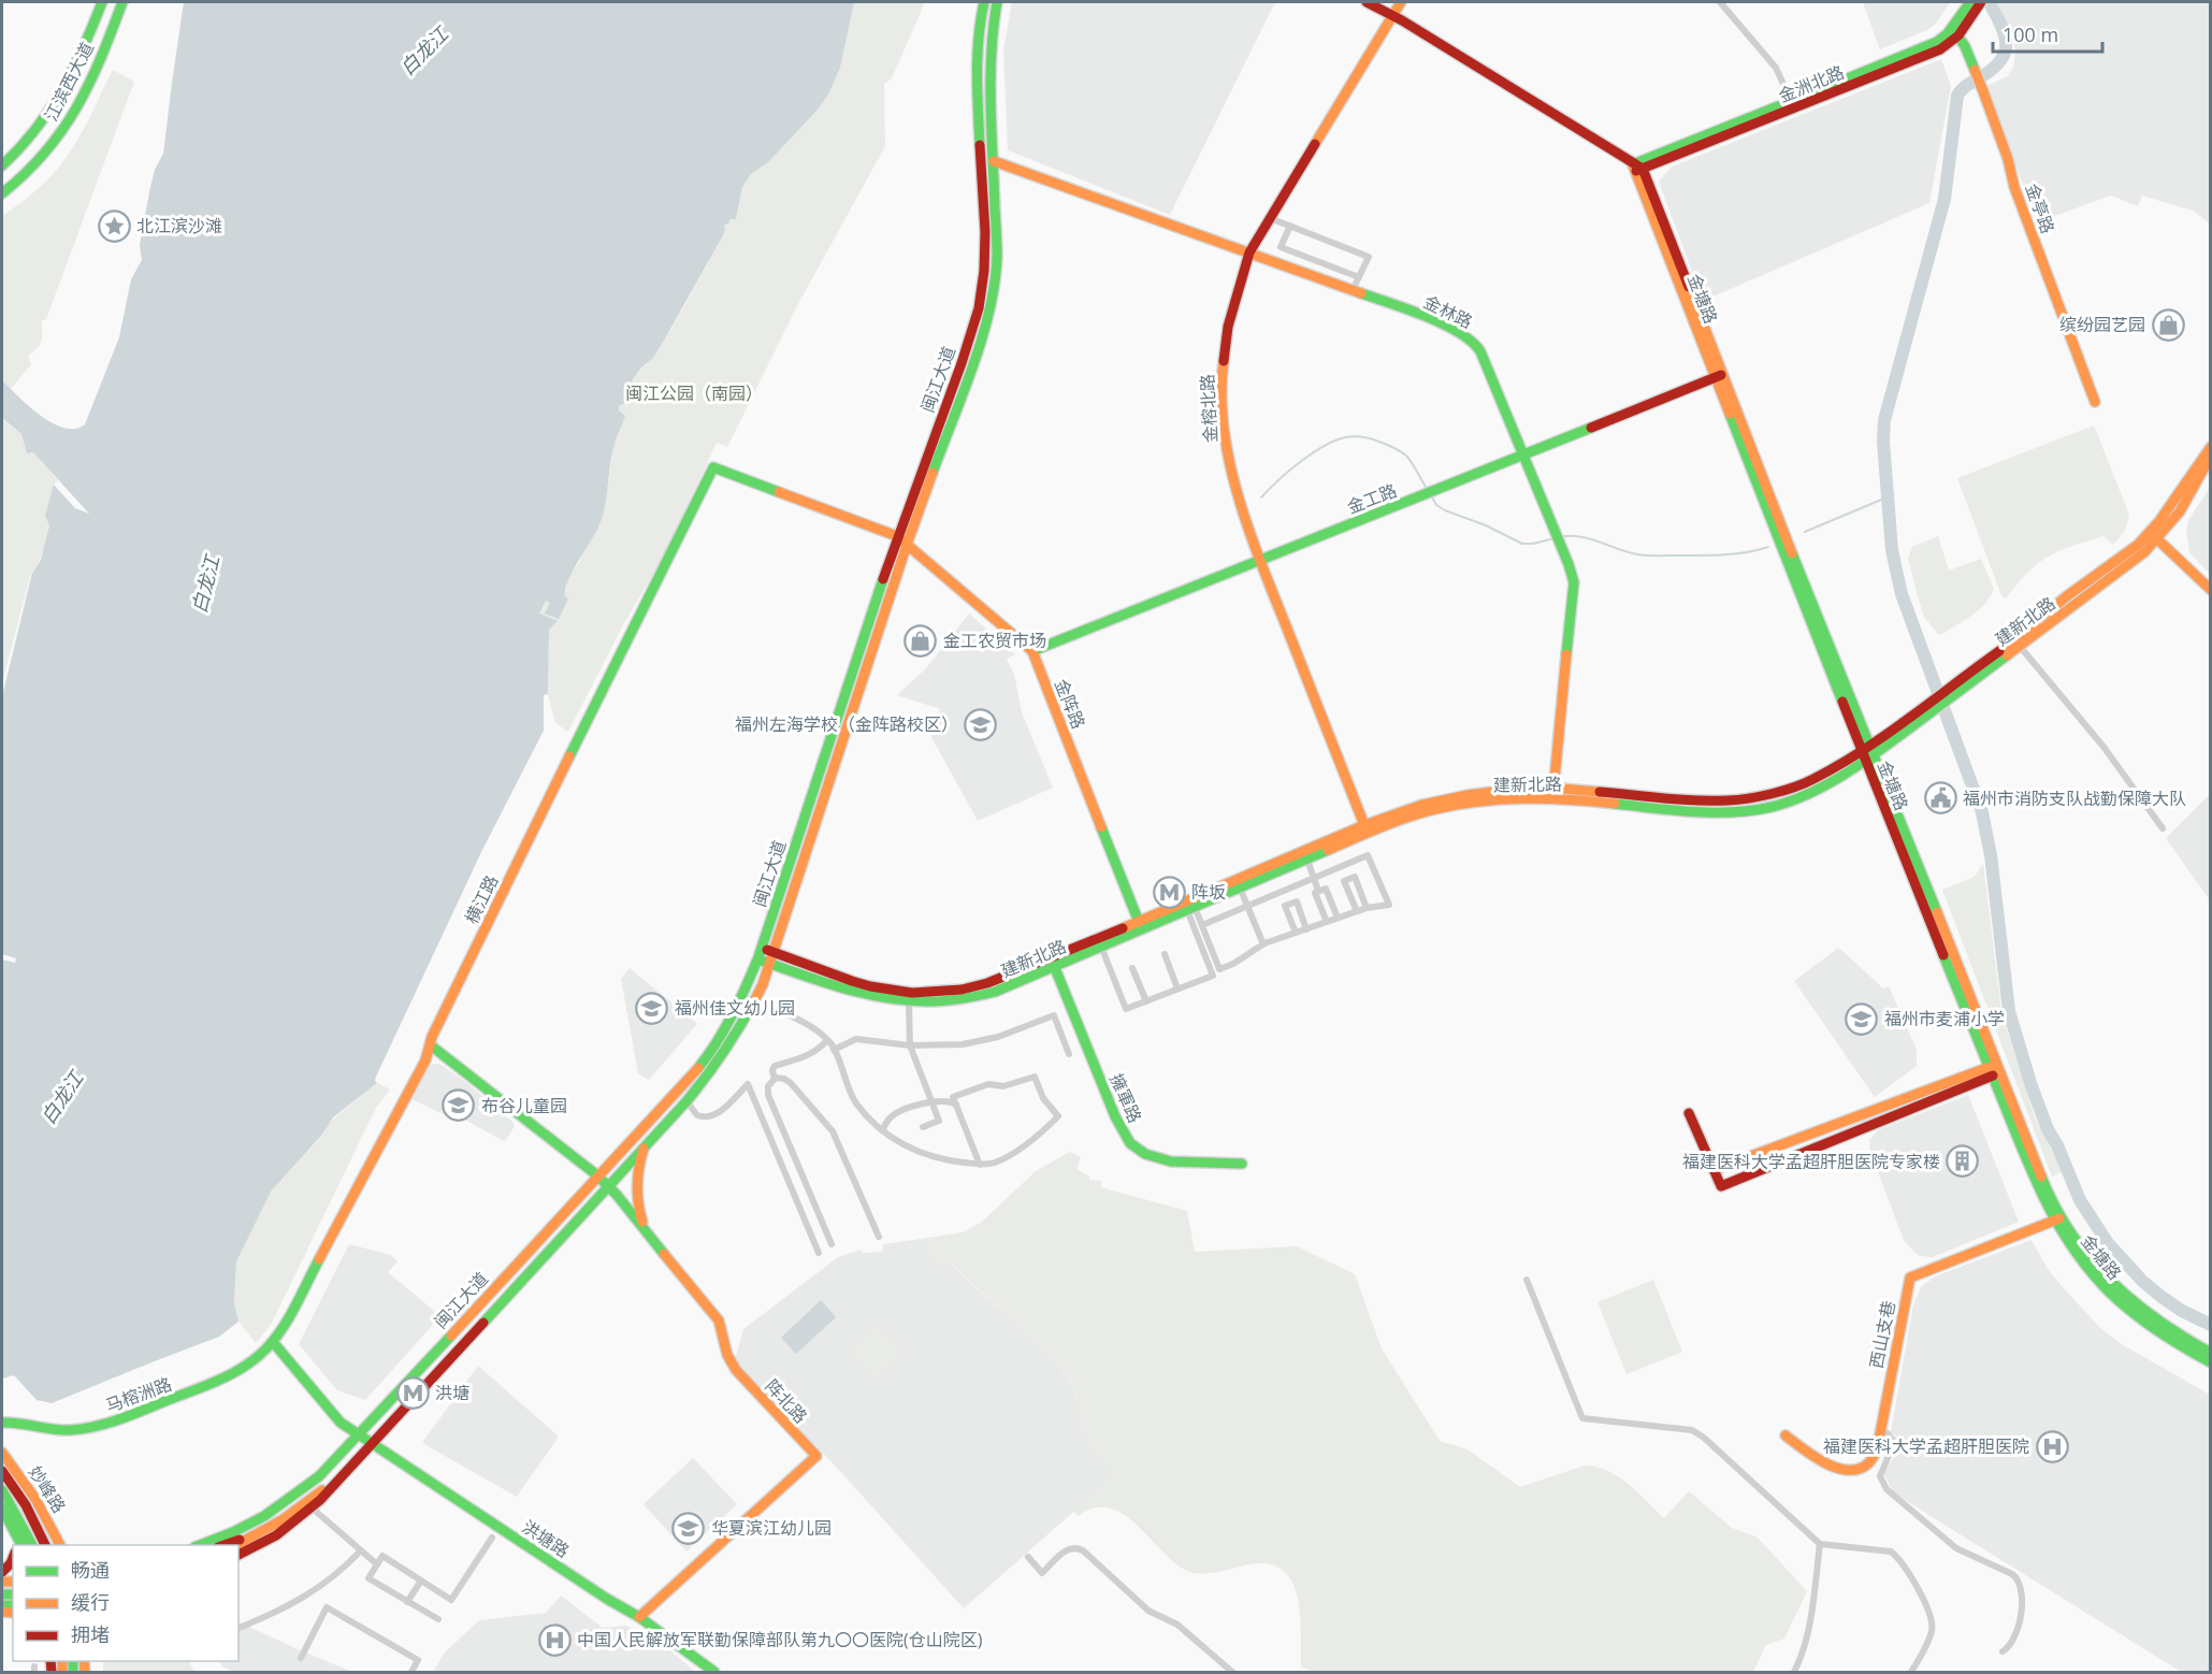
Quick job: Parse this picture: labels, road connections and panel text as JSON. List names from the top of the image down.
{
  "streets": {
    "main road": [
      "江滨西大道",
      "金洲北路",
      "金亭路",
      "金塘路",
      "金林路",
      "闽江大道",
      "金榕北路",
      "金工路",
      "建新北路",
      "金阵路",
      "横江路",
      "擁軍路",
      "西山支巷",
      "马榕洲路",
      "阵北路",
      "妙峰路",
      "洪塘路"
    ]
  },
  "crossings": [
    ["金洲北路", "金亭路"],
    ["金洲北路", "金塘路"],
    ["金塘路", "金工路"],
    ["金塘路", "建新北路"],
    ["金塘路", "西山支巷"],
    ["金林路", "闽江大道"],
    ["金林路", "金榕北路"],
    ["金林路", "金工路"],
    ["金林路", "建新北路"],
    ["闽江大道", "建新北路"],
    ["闽江大道", "金阵路"],
    ["闽江大道", "横江路"],
    ["闽江大道", "阵北路"],
    ["闽江大道", "洪塘路"],
    ["金榕北路", "金工路"],
    ["金榕北路", "建新北路"],
    ["金工路", "金阵路"],
    ["建新北路", "金阵路"],
    ["建新北路", "擁軍路"],
    ["金阵路", "横江路"],
    ["横江路", "马榕洲路"],
    ["横江路", "阵北路"],
    ["横江路", "洪塘路"],
    ["马榕洲路", "洪塘路"],
    ["阵北路", "洪塘路"]
  ],
  "water": ["白龙江"],
  "parks": ["闽江公园（南园）"],
  "places": {
    "place": ["北江滨沙滩"],
    "shop": ["缤纷园艺园", "金工农贸市场"],
    "school or university": [
      "福州左海学校（金阵路校区）",
      "福州佳文幼儿园",
      "福州市麦浦小学",
      "布谷儿童园",
      "华夏滨江幼儿园"
    ],
    "public building": ["福州市消防支队战勤保障大队"],
    "metro station": ["阵坂", "洪塘"],
    "building": ["福建医科大学孟超肝胆医院专家楼"],
    "hospital": ["福建医科大学孟超肝胆医院", "中国人民解放军联勤保障部队第九〇〇医院(仓山院区)"]
  },
  "legend": ["畅通", "缓行", "拥堵"],
  "scale_bar": "100 m"
}
